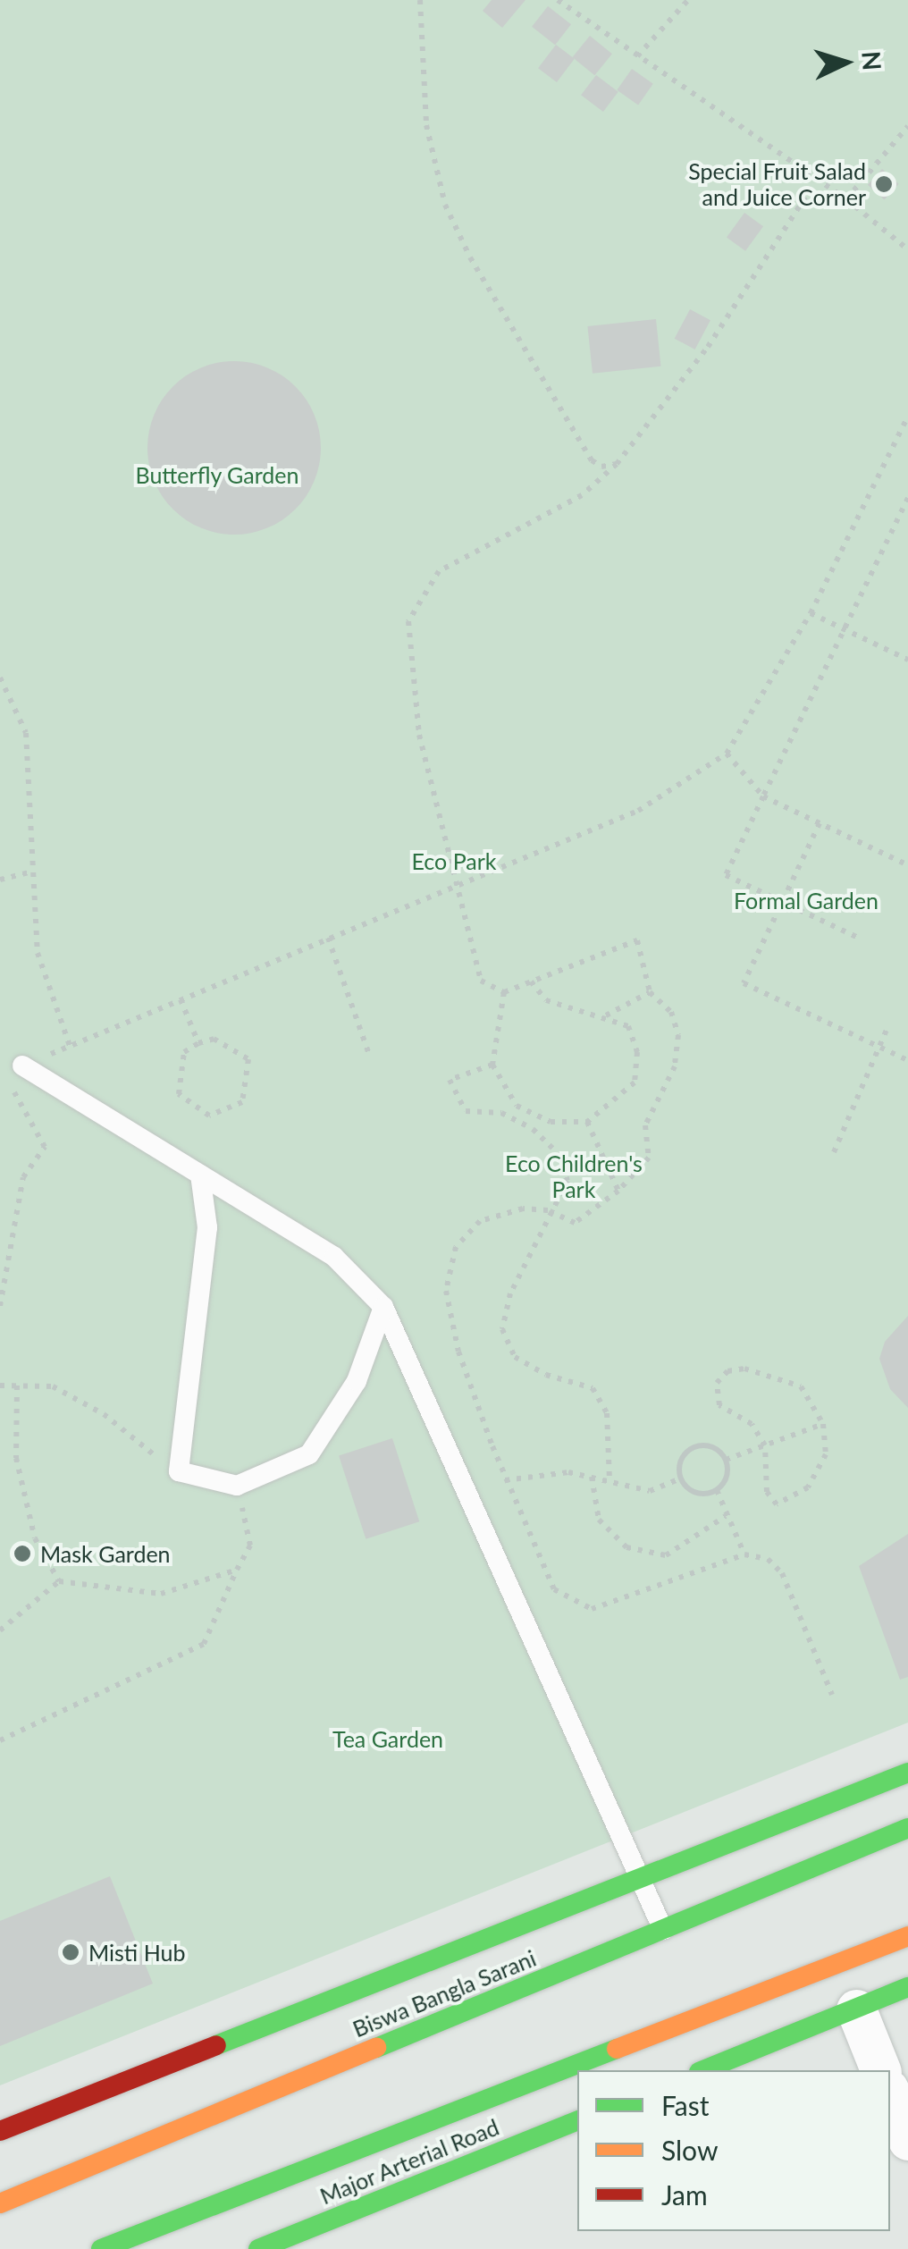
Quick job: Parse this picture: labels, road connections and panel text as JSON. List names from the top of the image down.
{
  "streets": {
    "main road": ["Biswa Bangla Sarani", "Major Arterial Road"]
  },
  "parks": [
    "Butterfly Garden",
    "Eco Park",
    "Formal Garden",
    "Eco Children's Park",
    "Tea Garden"
  ],
  "places": ["Special Fruit Salad and Juice Corner", "Mask Garden", "Misti Hub"],
  "legend": ["Fast", "Slow", "Jam"],
  "north": "right"
}
